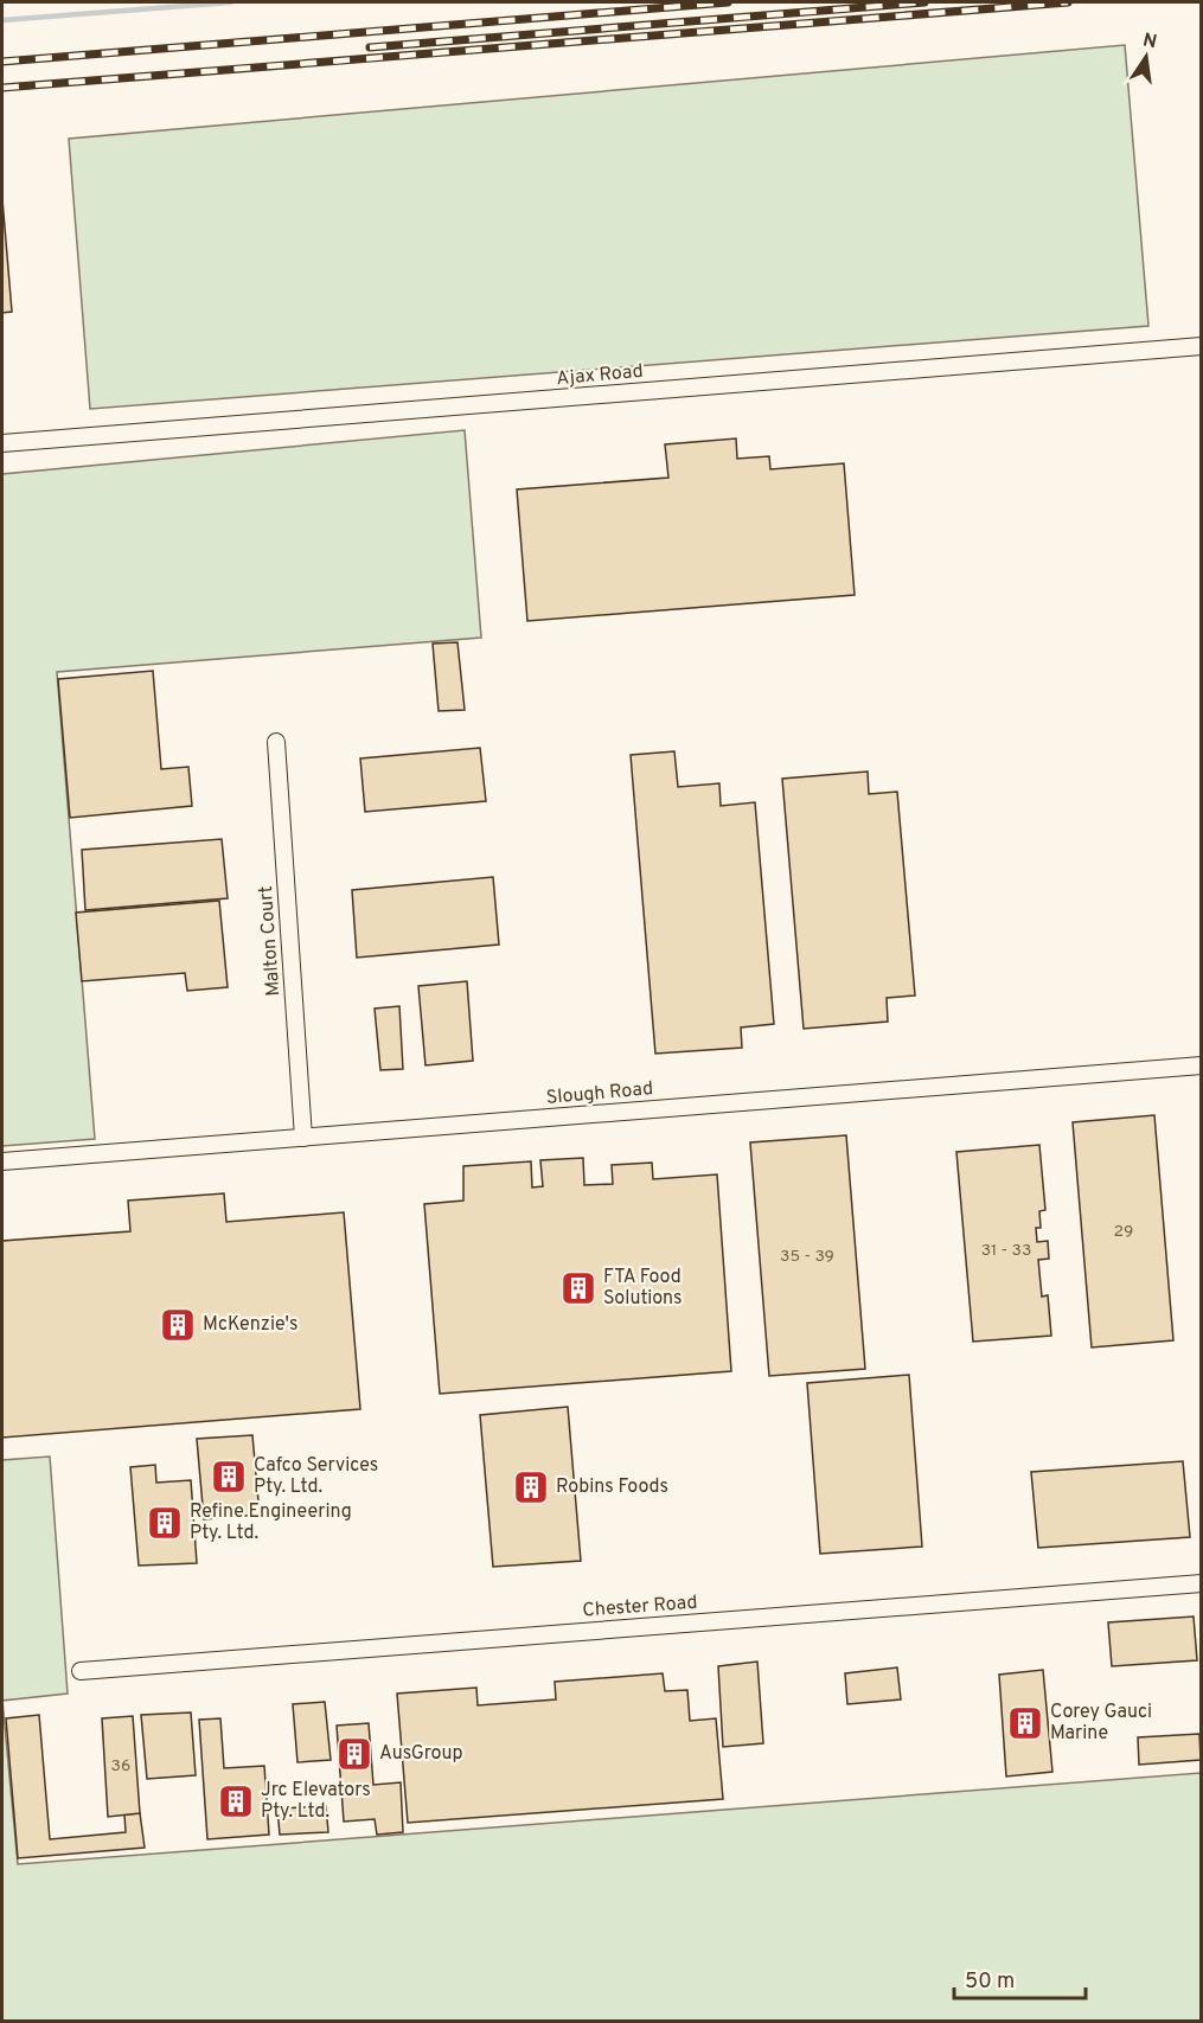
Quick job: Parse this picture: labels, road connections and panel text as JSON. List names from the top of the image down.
{
  "streets": {
    "street": [
      "Ajax Road",
      "Malton Court",
      "Slough Road",
      "Chester Road"
    ]
  },
  "crossings": [
    ["Malton Court", "Slough Road"]
  ],
  "places": {
    "building": [
      "FTA Food Solutions",
      "McKenzie's",
      "Cafco Services Pty. Ltd.",
      "Robins Foods",
      "Refine Engineering Pty. Ltd.",
      "Corey Gauci Marine",
      "AusGroup",
      "Jrc Elevators Pty. Ltd."
    ]
  },
  "house_numbers": [
    "29",
    "31 - 33",
    "35 - 39",
    "36"
  ],
  "scale_bar": "50 m",
  "north": "top"
}
